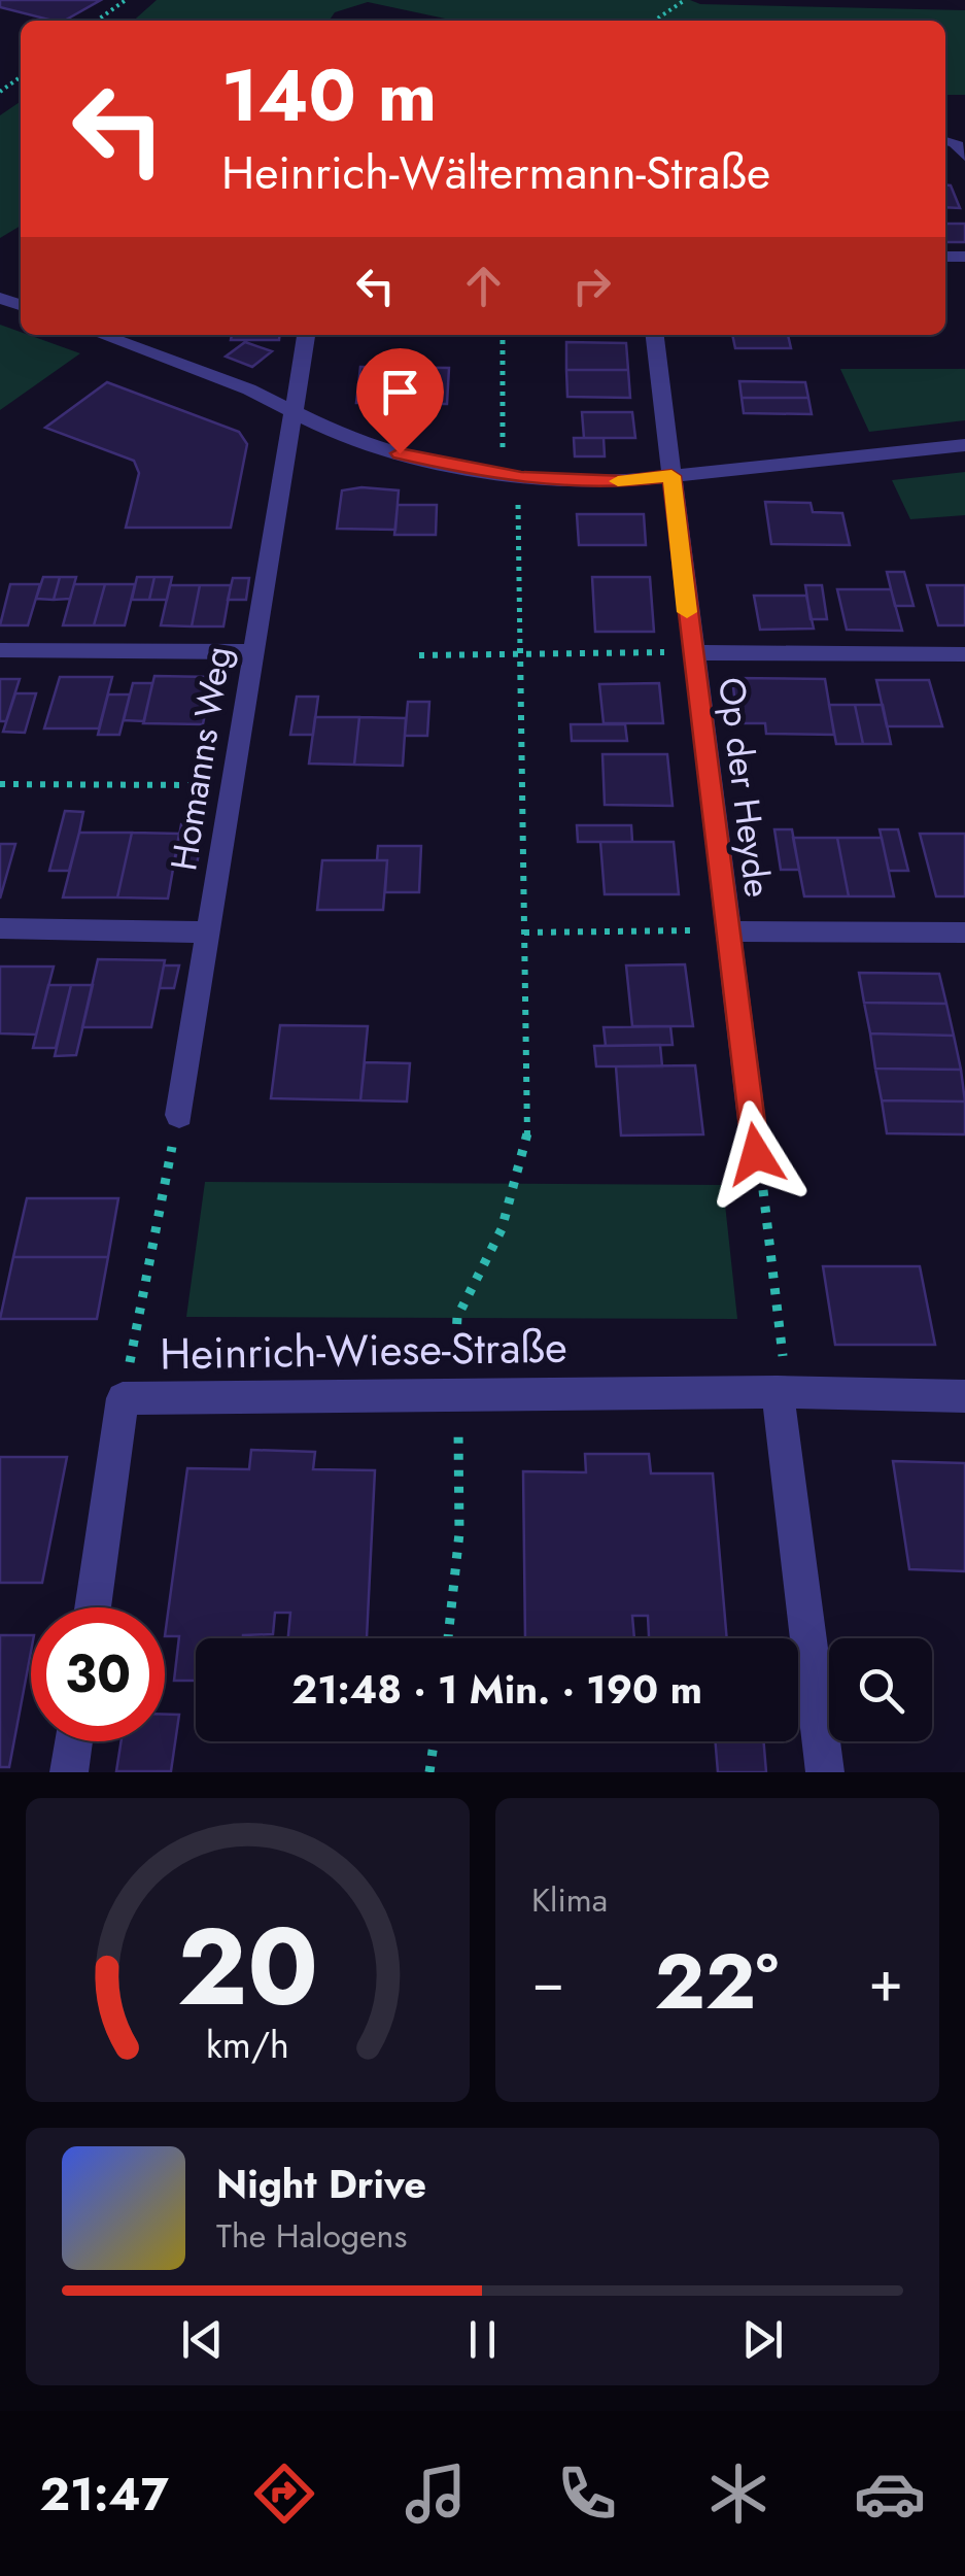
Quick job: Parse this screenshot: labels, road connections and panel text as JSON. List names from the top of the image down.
{
  "streets": {
    "street": ["Homanns Weg", "Op der Heyde", "Heinrich-Wiese-Straße"]
  },
  "page": {
    "turn": ["140 m", "Heinrich-Wältermann-Straße"],
    "limit": "30",
    "trip": "21:48 · 1 Min. · 190 m",
    "tile": "Klima",
    "heat": ["−", "22°", "+"],
    "song": ["Night Drive", "The Halogens"],
    "tabs": "21:47",
    "gauge": ["20", "km/h"]
  }
}
